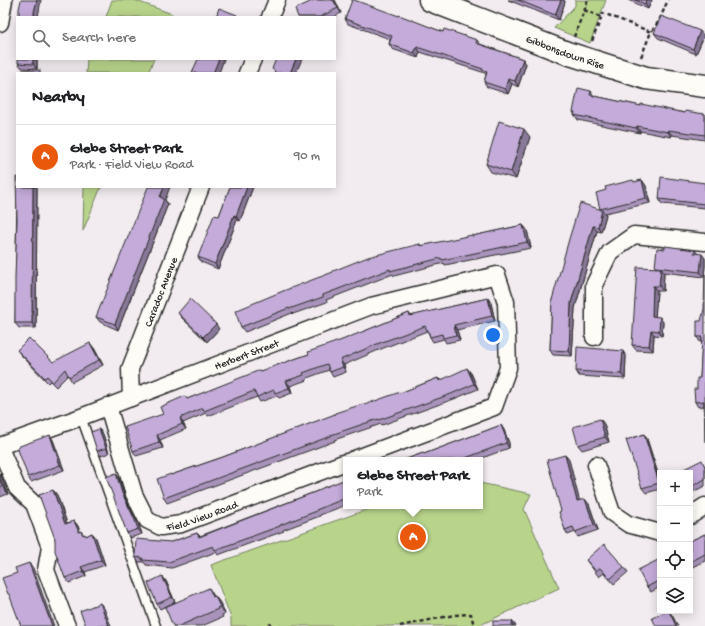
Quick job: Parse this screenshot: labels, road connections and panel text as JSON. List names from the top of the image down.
{
  "streets": {
    "street": [
      "Gibbonsdown Rise",
      "Caradoc Avenue",
      "Herbert Street",
      "Field View Road"
    ]
  },
  "crossings": [
    ["Caradoc Avenue", "Herbert Street"],
    ["Herbert Street", "Field View Road"]
  ],
  "page": {
    "search": "Search here",
    "heading": "Nearby",
    "list": [
      {
        "mark": "A",
        "name": "Glebe Street Park",
        "note": "Park · Field View Road",
        "value": "90 m"
      }
    ],
    "popup": ["Glebe Street Park", "Park"],
    "map_buttons": ["+", "−"],
    "pins": "A"
  }
}
